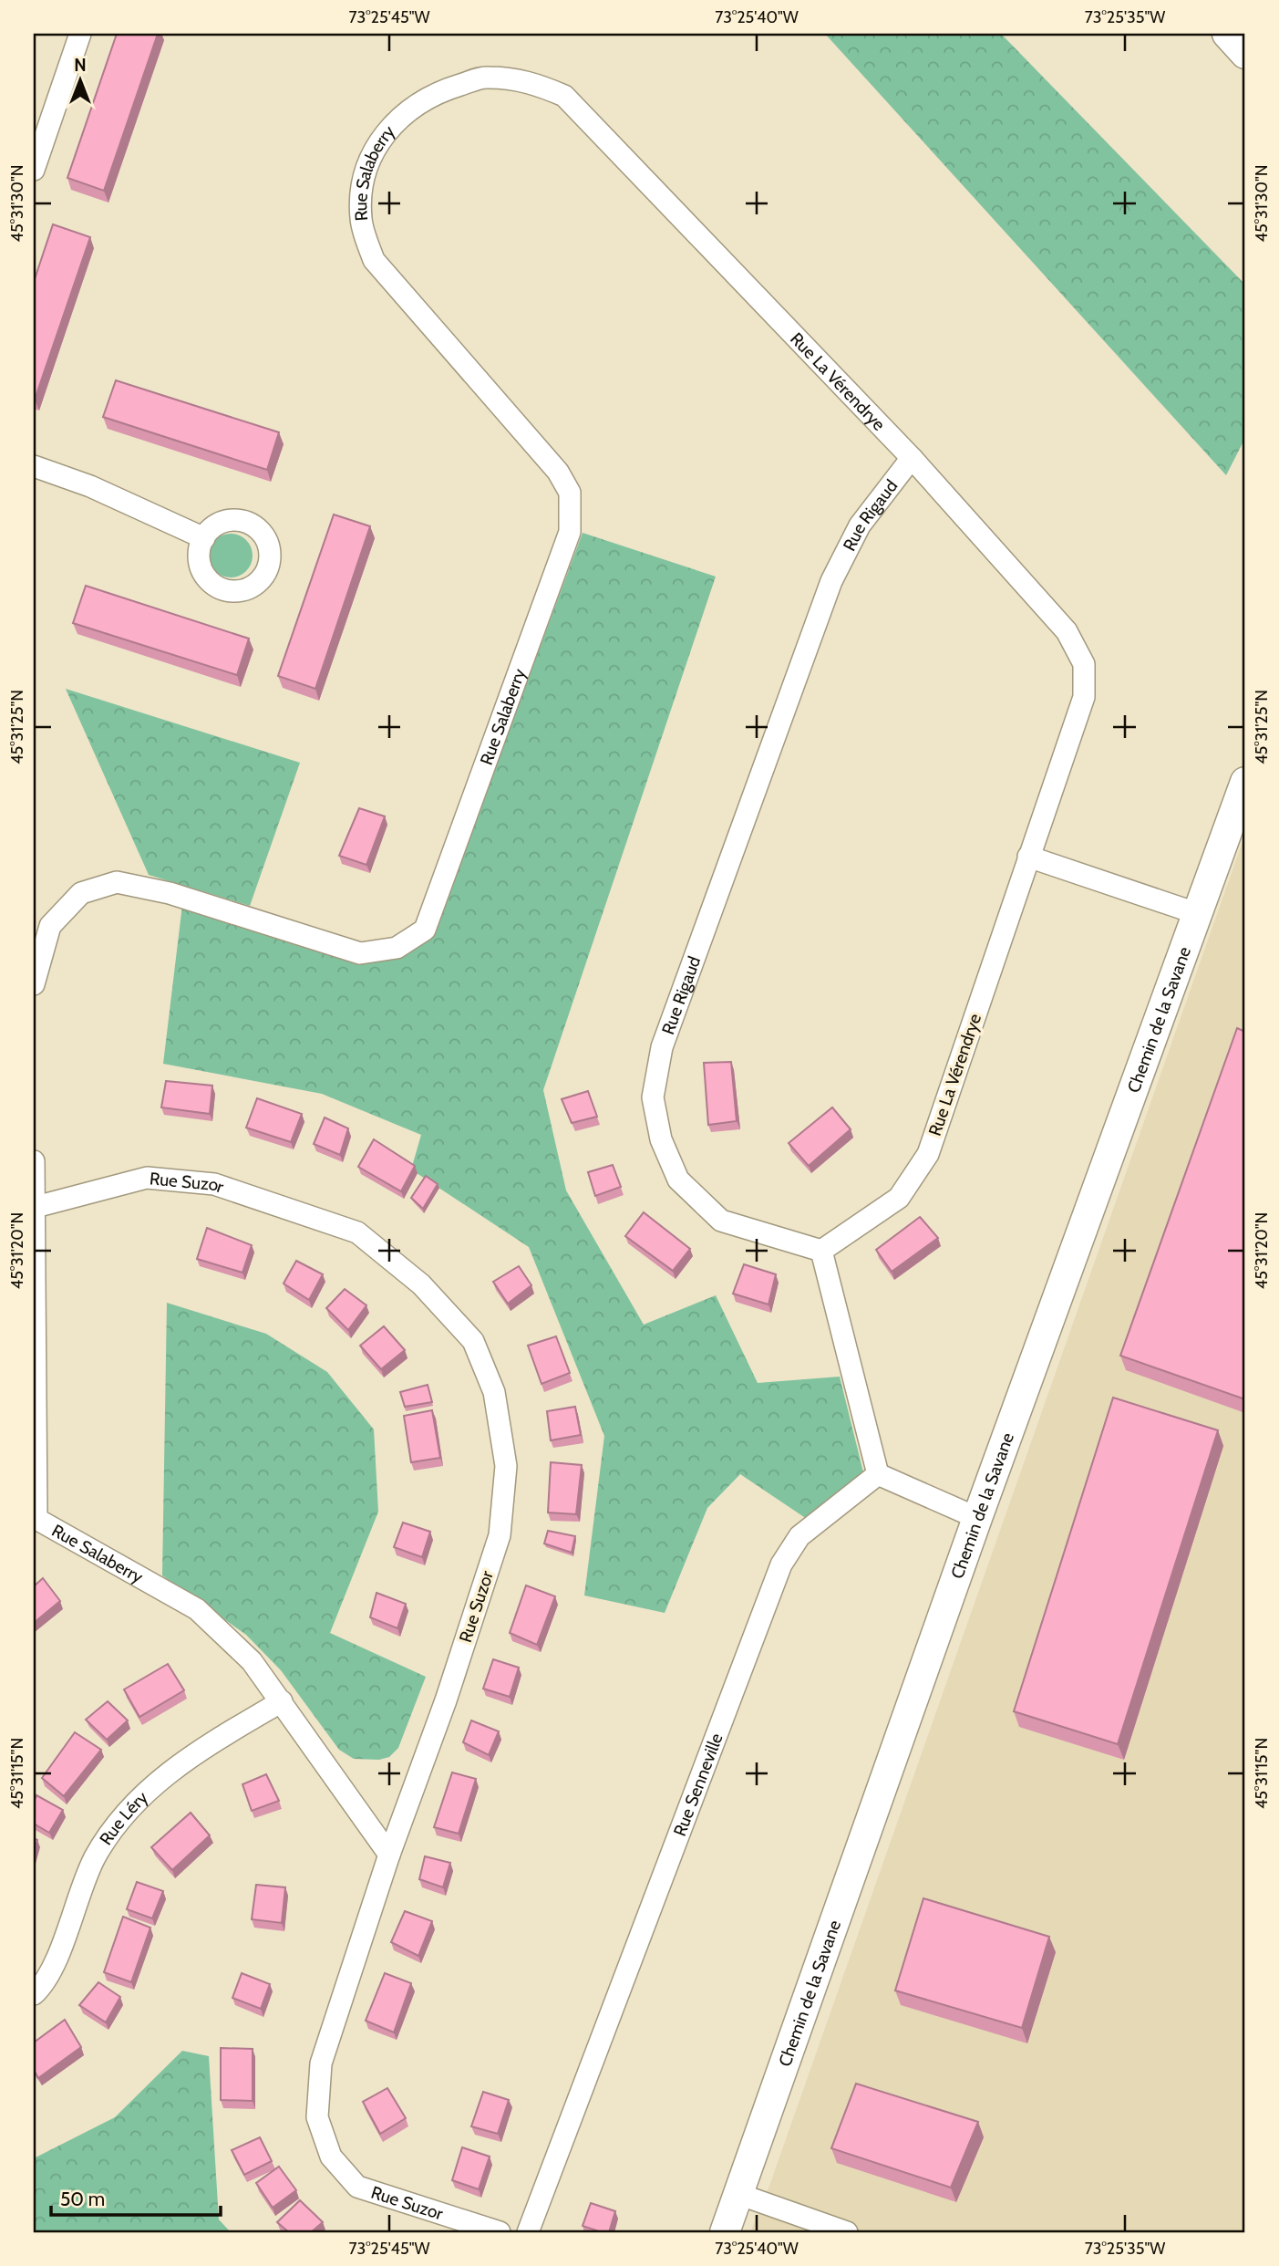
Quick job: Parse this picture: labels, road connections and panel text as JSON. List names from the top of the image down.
{
  "streets": {
    "street": [
      "Rue Salaberry",
      "Rue La Vérendrye",
      "Rue Rigaud",
      "Chemin de la Savane",
      "Rue Suzor",
      "Rue Senneville",
      "Rue Léry"
    ]
  },
  "crossings": [
    ["Rue Salaberry", "Rue La Vérendrye"],
    ["Rue Salaberry", "Rue Suzor"],
    ["Rue Salaberry", "Rue Léry"],
    ["Rue La Vérendrye", "Rue Rigaud"]
  ],
  "scale_bar": "50 m",
  "north": "top",
  "coordinates": [
    "73°25'45\"W",
    "73°25'40\"W",
    "73°25'35\"W",
    "45°31'30\"N",
    "45°31'25\"N",
    "45°31'20\"N",
    "45°31'15\"N"
  ]
}
